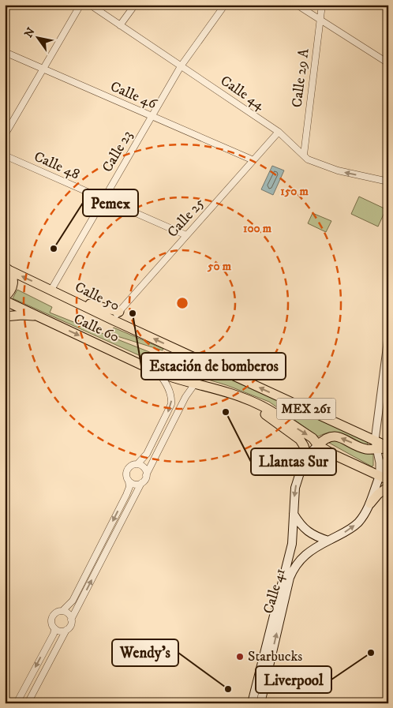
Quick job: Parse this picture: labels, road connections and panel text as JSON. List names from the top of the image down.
{
  "streets": {
    "main road": [
      "Calle 50",
      "Calle 60",
      "MEX 261",
      "Calle 41"
    ],
    "street": [
      "Calle 29 A",
      "Calle 44",
      "Calle 46",
      "Calle 23",
      "Calle 48",
      "Calle 25"
    ]
  },
  "crossings": [
    ["Calle 29 A", "Calle 44"],
    ["Calle 44", "Calle 23"],
    ["Calle 44", "Calle 25"],
    ["Calle 46", "Calle 23"],
    ["Calle 46", "Calle 25"],
    ["Calle 23", "Calle 48"],
    ["Calle 23", "Calle 50"],
    ["Calle 48", "Calle 25"],
    ["Calle 25", "Calle 50"],
    ["Calle 60", "Calle 41"]
  ],
  "places": [
    "Pemex",
    "Estación de bomberos",
    "Llantas Sur",
    "Liverpool",
    "Starbucks",
    "Wendy's"
  ],
  "north": "top left",
  "rings": ["150 m", "100 m", "50 m"]
}
